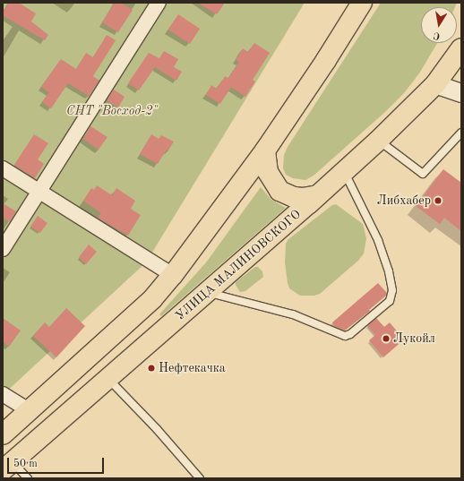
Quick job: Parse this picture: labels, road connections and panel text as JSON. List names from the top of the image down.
{
  "streets": {
    "highway": ["УЛИЦА МАЛИНОВСКОГО"]
  },
  "parks": ["СНТ \"Восход-2\""],
  "places": ["Либхабер", "Лукойл", "Нефтекачка"],
  "scale_bar": "50 m",
  "north": "bottom"
}
